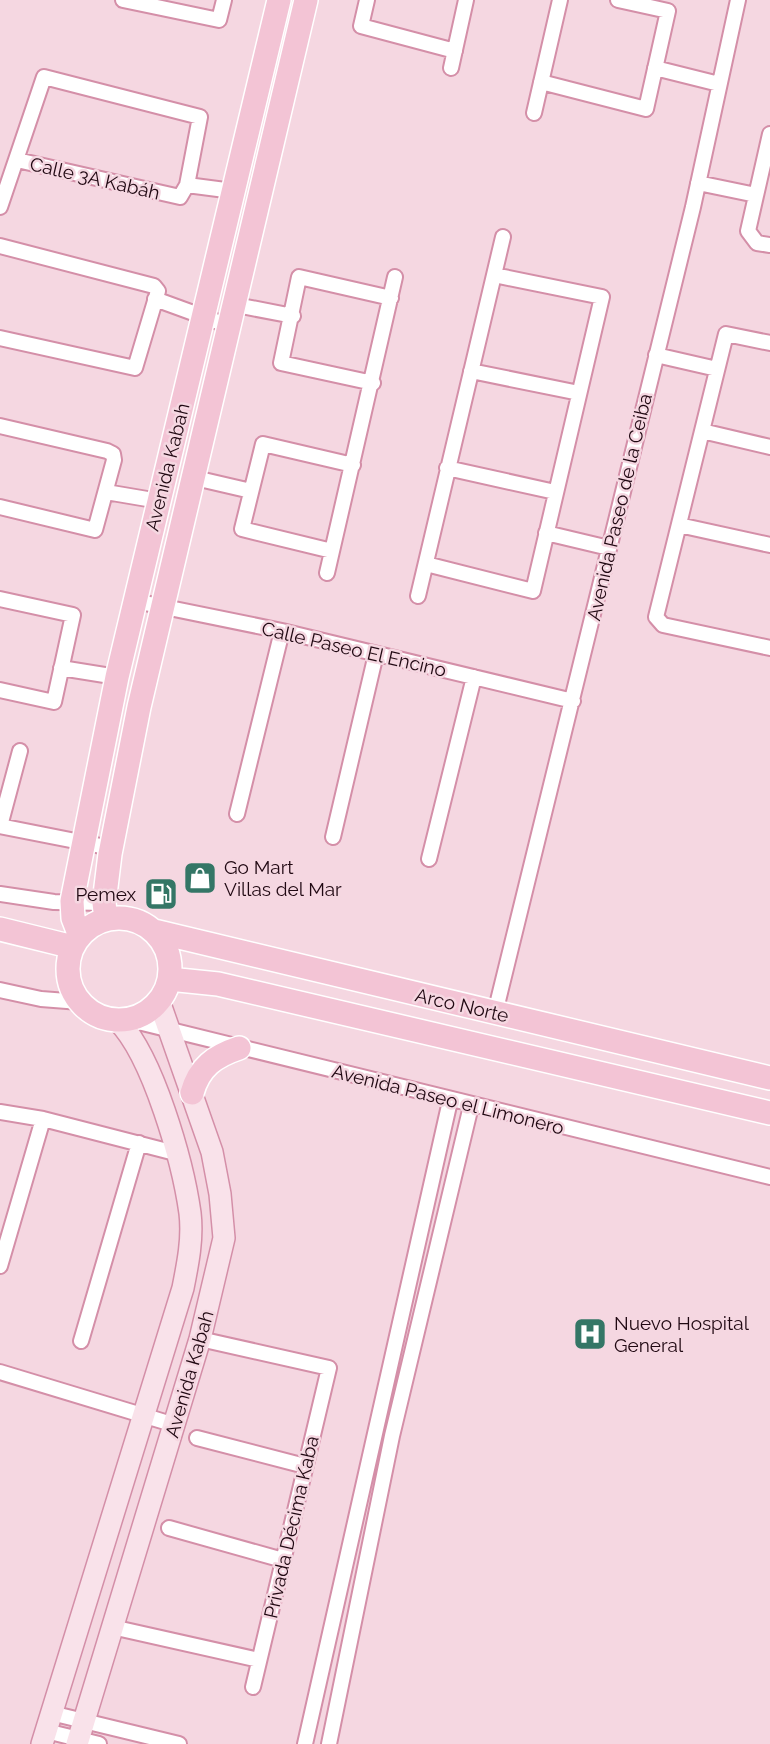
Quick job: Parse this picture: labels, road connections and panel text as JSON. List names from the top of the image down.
{
  "streets": {
    "main road": ["Avenida Kabah", "Arco Norte"],
    "street": [
      "Calle 3A Kabáh",
      "Avenida Paseo de la Ceiba",
      "Calle Paseo El Encino",
      "Avenida Paseo el Limonero",
      "Privada Décima Kaba"
    ]
  },
  "crossings": [
    ["Avenida Kabah", "Calle Paseo El Encino"],
    ["Avenida Kabah", "Arco Norte"],
    ["Avenida Kabah", "Avenida Paseo el Limonero"],
    ["Avenida Kabah", "Privada Décima Kaba"],
    ["Avenida Paseo de la Ceiba", "Calle Paseo El Encino"],
    ["Avenida Paseo de la Ceiba", "Arco Norte"],
    ["Arco Norte", "Avenida Paseo el Limonero"]
  ],
  "places": {
    "shop": ["Go Mart Villas del Mar"],
    "fuel station": ["Pemex"],
    "hospital": ["Nuevo Hospital General"]
  }
}
